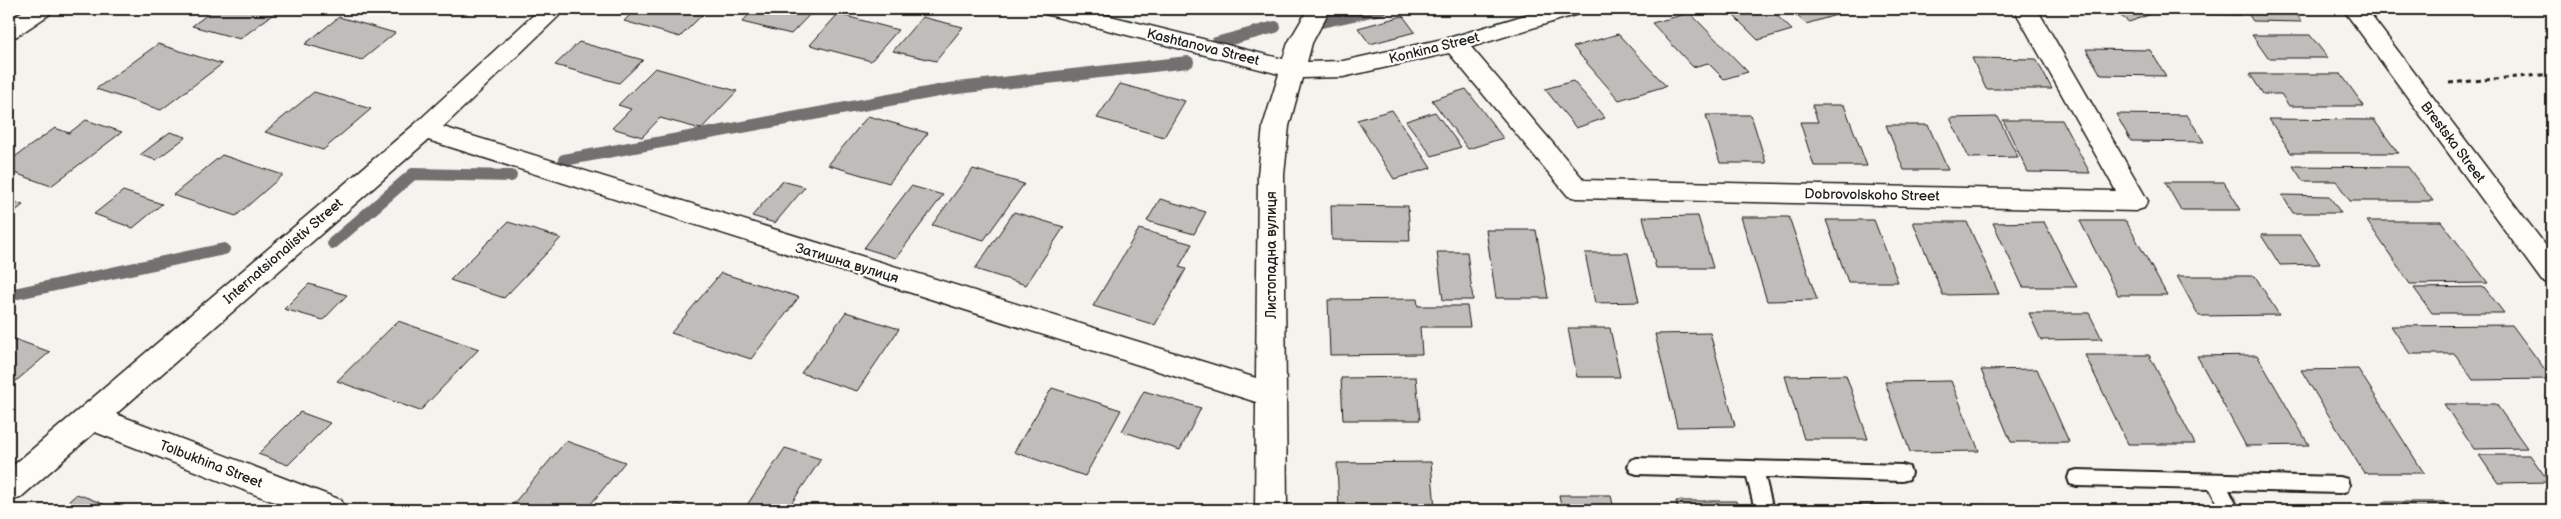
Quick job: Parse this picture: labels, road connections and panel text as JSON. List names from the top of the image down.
{
  "streets": {
    "street": [
      "Kashtanova Street",
      "Konkina Street",
      "Brestska Street",
      "Dobrovolskoho Street",
      "Internatsionalistiv Street",
      "Листопадна вулиця",
      "Затишна вулиця",
      "Tolbukhina Street"
    ]
  },
  "crossings": [
    ["Kashtanova Street", "Konkina Street"],
    ["Kashtanova Street", "Листопадна вулиця"],
    ["Konkina Street", "Dobrovolskoho Street"],
    ["Konkina Street", "Листопадна вулиця"],
    ["Internatsionalistiv Street", "Затишна вулиця"],
    ["Internatsionalistiv Street", "Tolbukhina Street"],
    ["Листопадна вулиця", "Затишна вулиця"]
  ]
}
